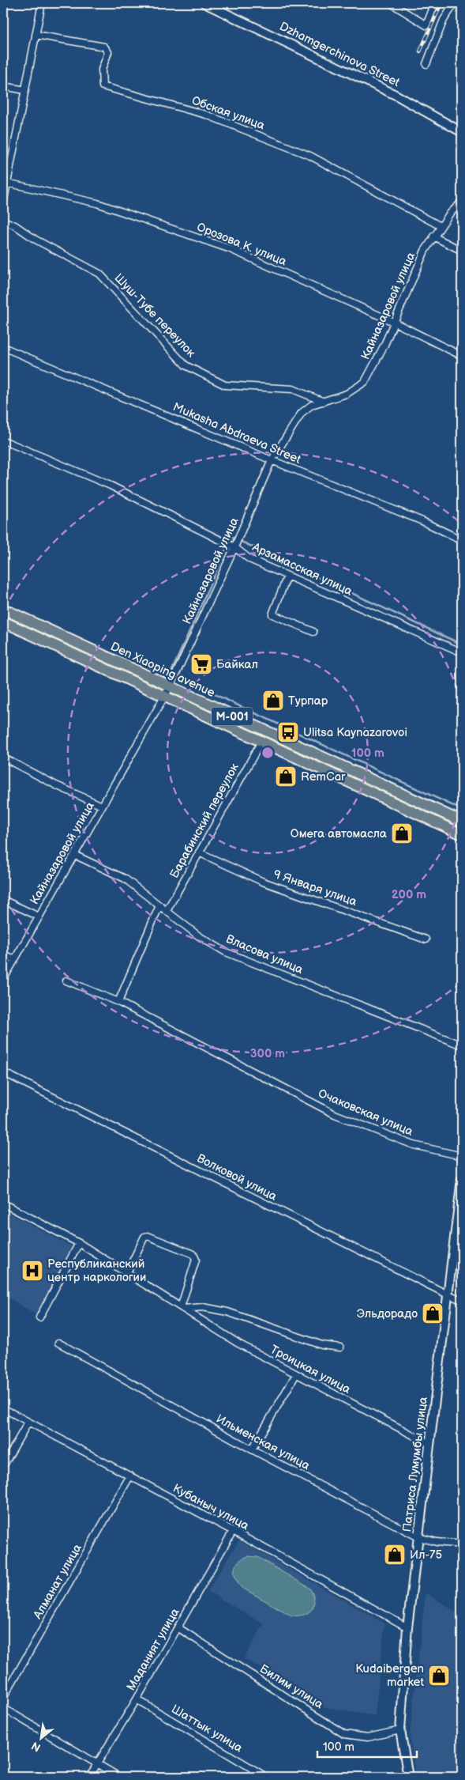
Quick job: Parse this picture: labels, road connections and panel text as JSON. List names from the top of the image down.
{
  "streets": {
    "main road": ["Den Xiaoping avenue", "M-001"],
    "street": [
      "Dzhamgerchinova Street",
      "Обская улица",
      "Орозова К. улица",
      "Кайназаровой улица",
      "Шуш-Тубе переулок",
      "Mukasha Abdraeva Street",
      "Арзамасская улица",
      "Барабинский переулок",
      "9 Января улица",
      "Власова улица",
      "Очаковская улица",
      "Волковой улица",
      "Троицкая улица",
      "Ильменская улица",
      "Патриса Лумумбы улица",
      "Кубаныч улица",
      "Алманат улица",
      "Маданият улица",
      "Билим улица",
      "Шаттык улица"
    ]
  },
  "crossings": [
    ["Обская улица", "Кайназаровой улица"],
    ["Орозова К. улица", "Кайназаровой улица"],
    ["Кайназаровой улица", "Шуш-Тубе переулок"],
    ["Кайназаровой улица", "Mukasha Abdraeva Street"],
    ["Кайназаровой улица", "Арзамасская улица"],
    ["Кайназаровой улица", "Den Xiaoping avenue"],
    ["Кайназаровой улица", "Власова улица"],
    ["Den Xiaoping avenue", "Барабинский переулок"],
    ["Барабинский переулок", "9 Января улица"],
    ["Барабинский переулок", "Власова улица"],
    ["Волковой улица", "Патриса Лумумбы улица"],
    ["Троицкая улица", "Патриса Лумумбы улица"],
    ["Ильменская улица", "Патриса Лумумбы улица"],
    ["Патриса Лумумбы улица", "Кубаныч улица"],
    ["Патриса Лумумбы улица", "Билим улица"],
    ["Кубаныч улица", "Алманат улица"],
    ["Кубаныч улица", "Маданият улица"],
    ["Маданият улица", "Билим улица"],
    ["Маданият улица", "Шаттык улица"]
  ],
  "places": {
    "supermarket": ["Байкал"],
    "shop": [
      "Турпар",
      "RemCar",
      "Омега автомасла",
      "Эльдорадо",
      "Ил-75",
      "Kudaibergen market"
    ],
    "bus stop": ["Ulitsa Kaynazarovoi"],
    "hospital": ["Республиканский центр наркологии"]
  },
  "scale_bar": "100 m",
  "north": "bottom left",
  "rings": ["100 m", "200 m", "300 m"]
}
